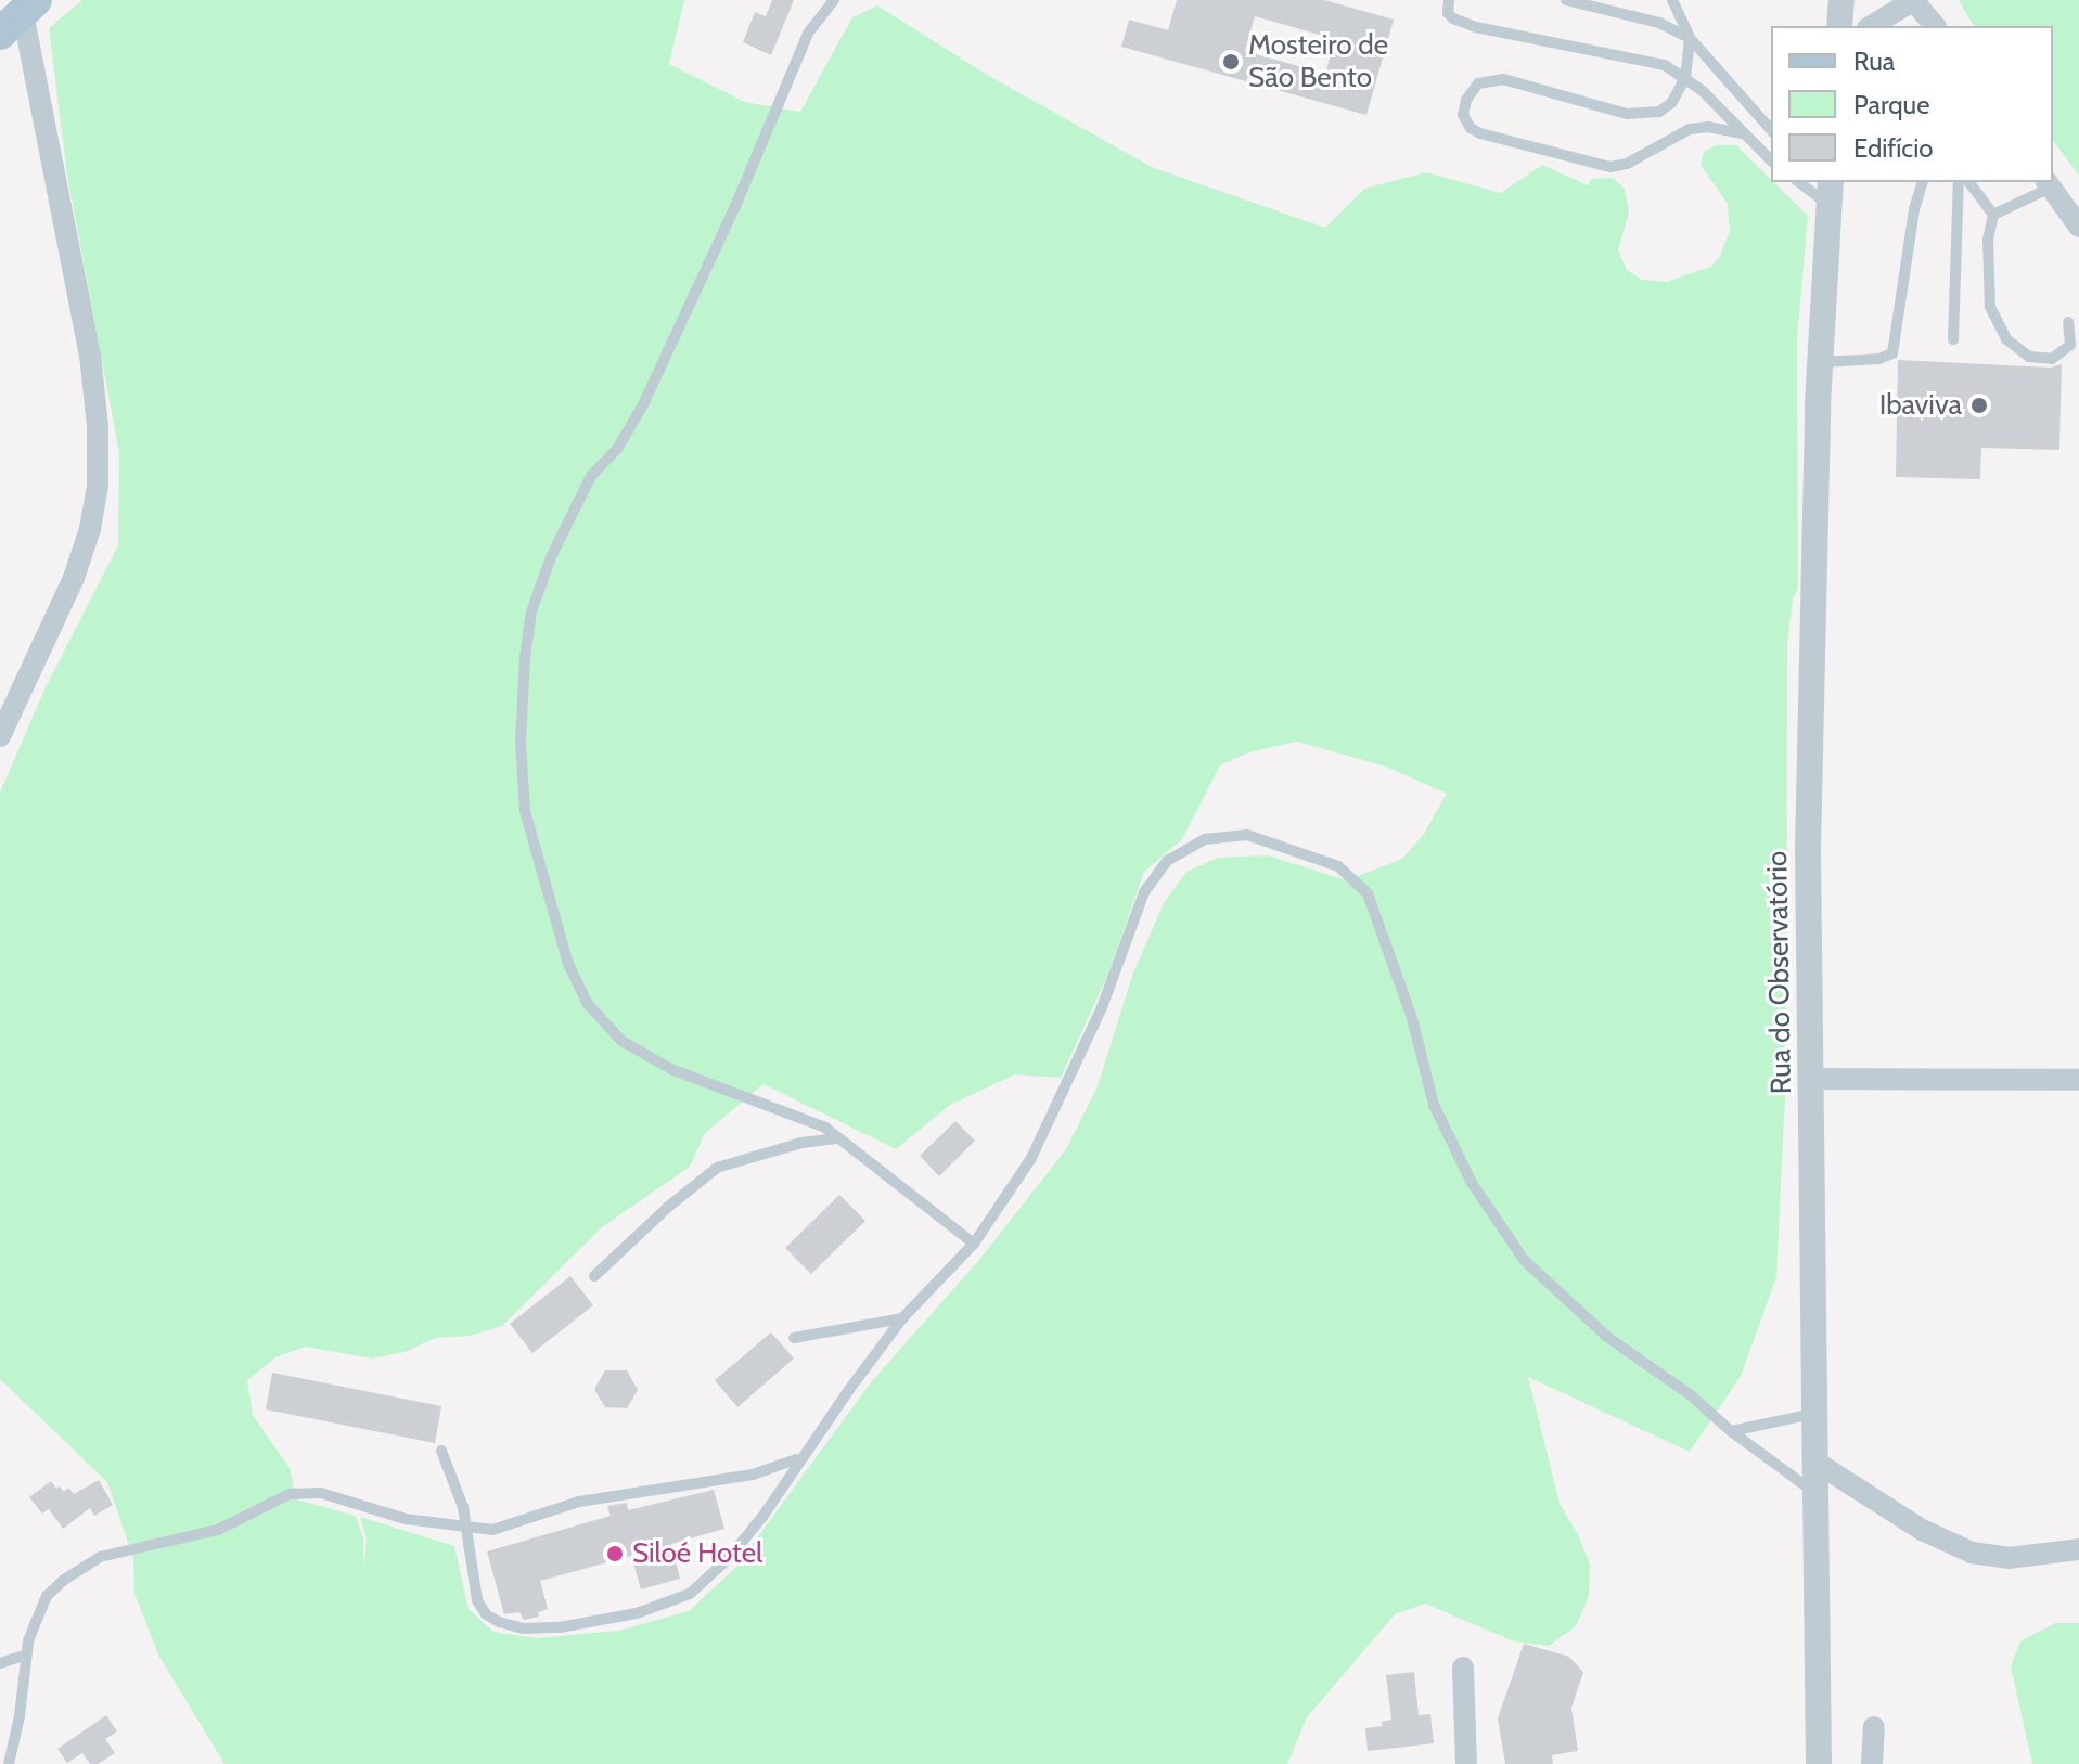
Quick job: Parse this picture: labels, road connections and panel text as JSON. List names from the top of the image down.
{
  "streets": {
    "street": ["Rua do Observatório"]
  },
  "places": ["Mosteiro de São Bento", "Ibaviva", "Siloé Hotel"],
  "legend": ["Rua", "Parque", "Edifício"]
}
